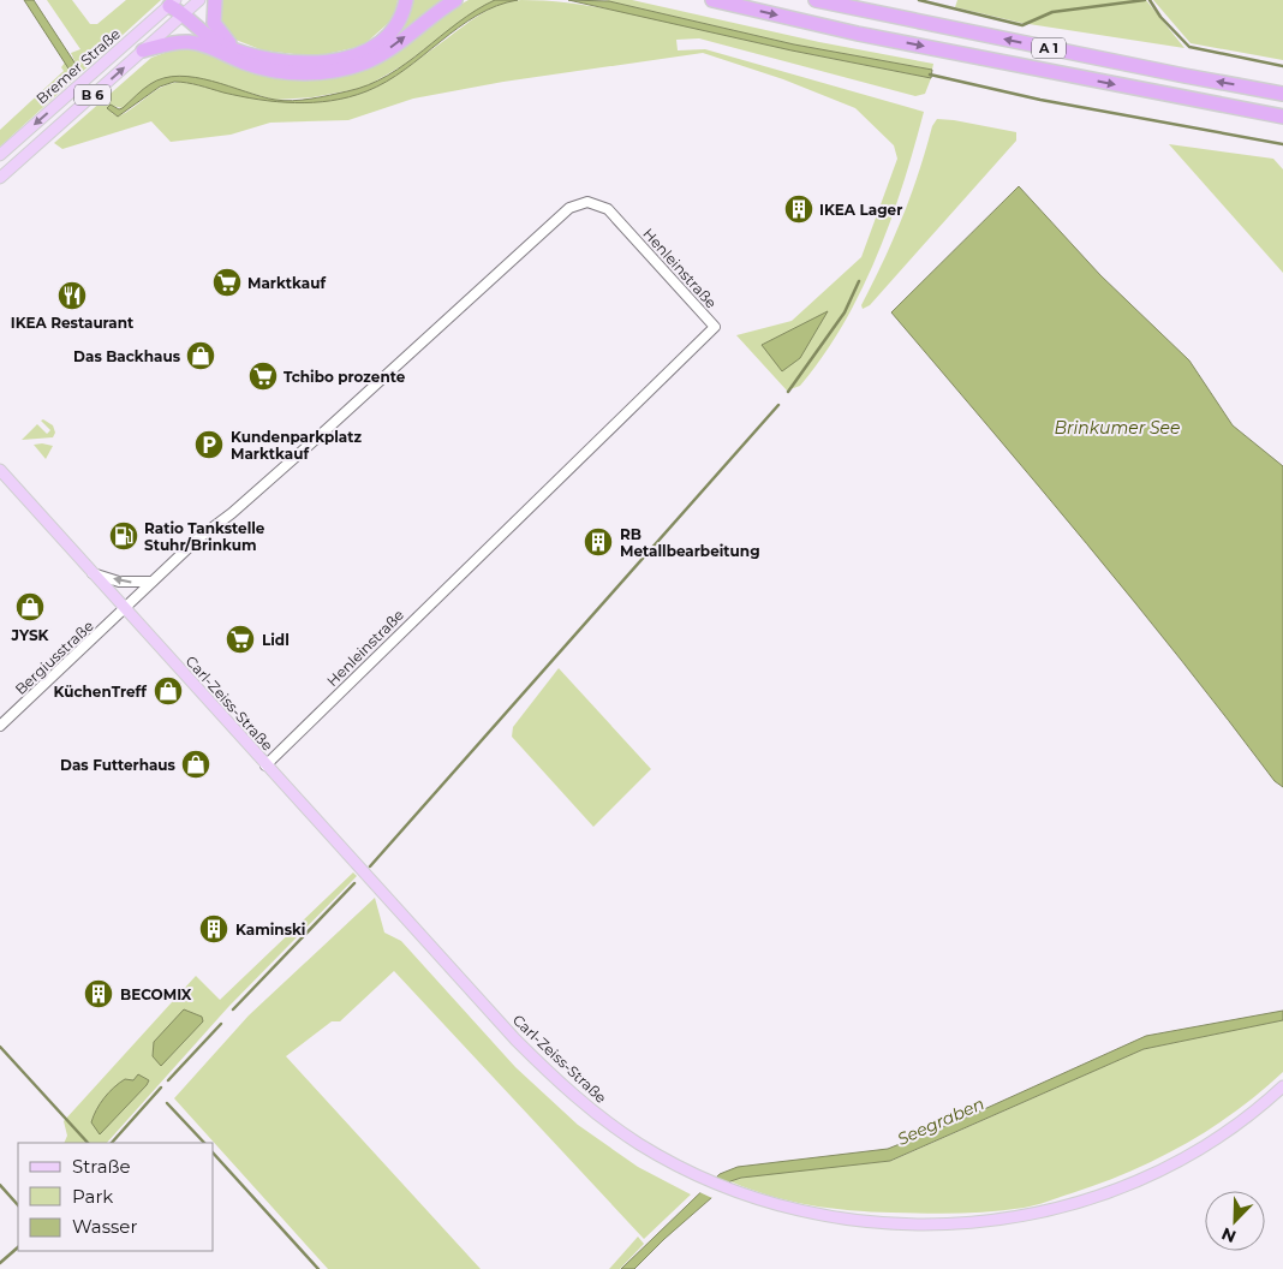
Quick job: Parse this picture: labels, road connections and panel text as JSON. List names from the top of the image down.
{
  "streets": {
    "highway": ["A 1"],
    "main road": ["Bremer Straße", "B 6", "Carl-Zeiss-Straße"],
    "street": ["Henleinstraße", "Bergiusstraße"]
  },
  "crossings": [
    ["Henleinstraße", "Bergiusstraße"],
    ["Henleinstraße", "Carl-Zeiss-Straße"],
    ["Bergiusstraße", "Carl-Zeiss-Straße"]
  ],
  "water": ["Brinkumer See", "Seegraben"],
  "places": {
    "building": [
      "IKEA Lager",
      "RB Metallbearbeitung",
      "Kaminski",
      "BECOMIX"
    ],
    "supermarket": ["Marktkauf", "Tchibo prozente", "Lidl"],
    "restaurant": ["IKEA Restaurant"],
    "shop": [
      "Das Backhaus",
      "JYSK",
      "KüchenTreff",
      "Das Futterhaus"
    ],
    "parking": ["Kundenparkplatz Marktkauf"],
    "fuel station": ["Ratio Tankstelle Stuhr/Brinkum"]
  },
  "legend": ["Straße", "Park", "Wasser"],
  "north": "bottom left"
}
